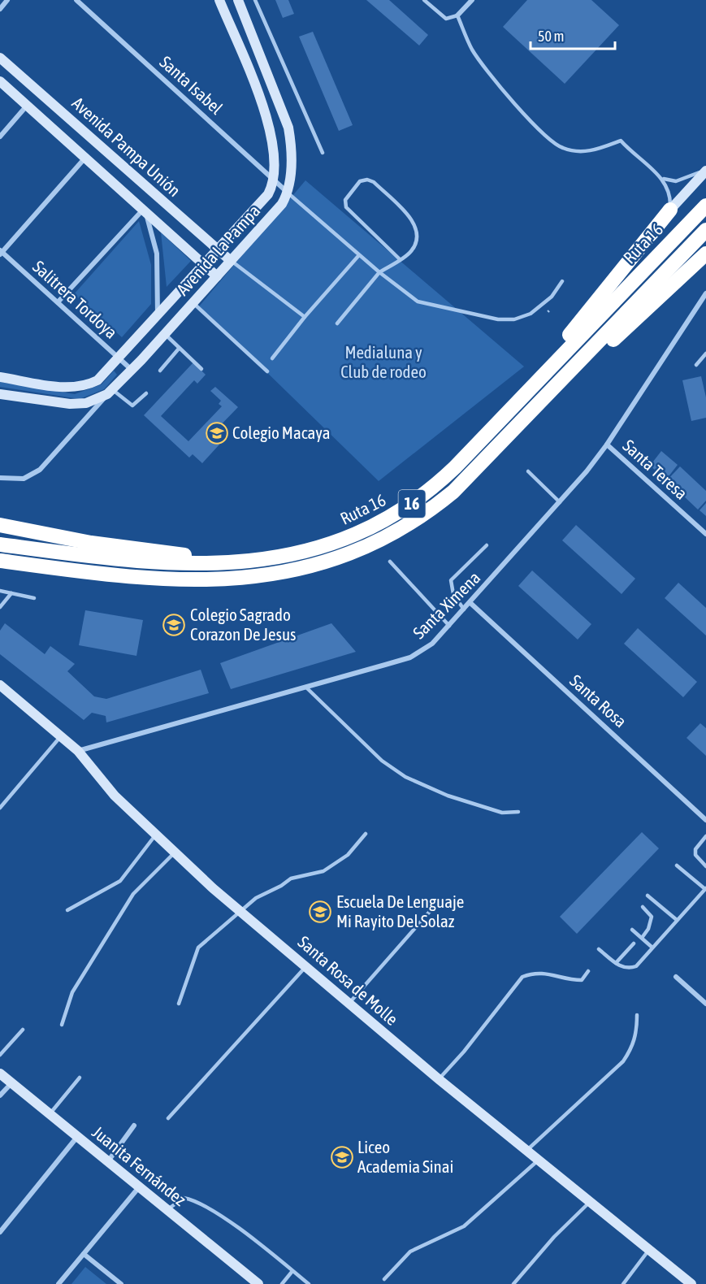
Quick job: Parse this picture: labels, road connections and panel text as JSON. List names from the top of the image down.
{
  "streets": {
    "highway": ["Ruta 16", "16"],
    "street": [
      "Santa Isabel",
      "Avenida Pampa Unión",
      "Avenida La Pampa",
      "Salitrera Tordoya",
      "Santa Teresa",
      "Santa Ximena",
      "Santa Rosa",
      "Santa Rosa de Molle",
      "Juanita Fernández"
    ]
  },
  "crossings": [
    ["Santa Isabel", "Avenida La Pampa"],
    ["Avenida Pampa Unión", "Avenida La Pampa"],
    ["Avenida La Pampa", "Salitrera Tordoya"],
    ["Santa Teresa", "Santa Ximena"],
    ["Santa Ximena", "Santa Rosa"],
    ["Santa Ximena", "Santa Rosa de Molle"]
  ],
  "parks": ["Medialuna y Club de rodeo"],
  "places": {
    "school or university": [
      "Colegio Macaya",
      "Colegio Sagrado Corazon De Jesus",
      "Escuela De Lenguaje Mi Rayito Del Solaz",
      "Liceo Academia Sinai"
    ]
  },
  "scale_bar": "50 m"
}
